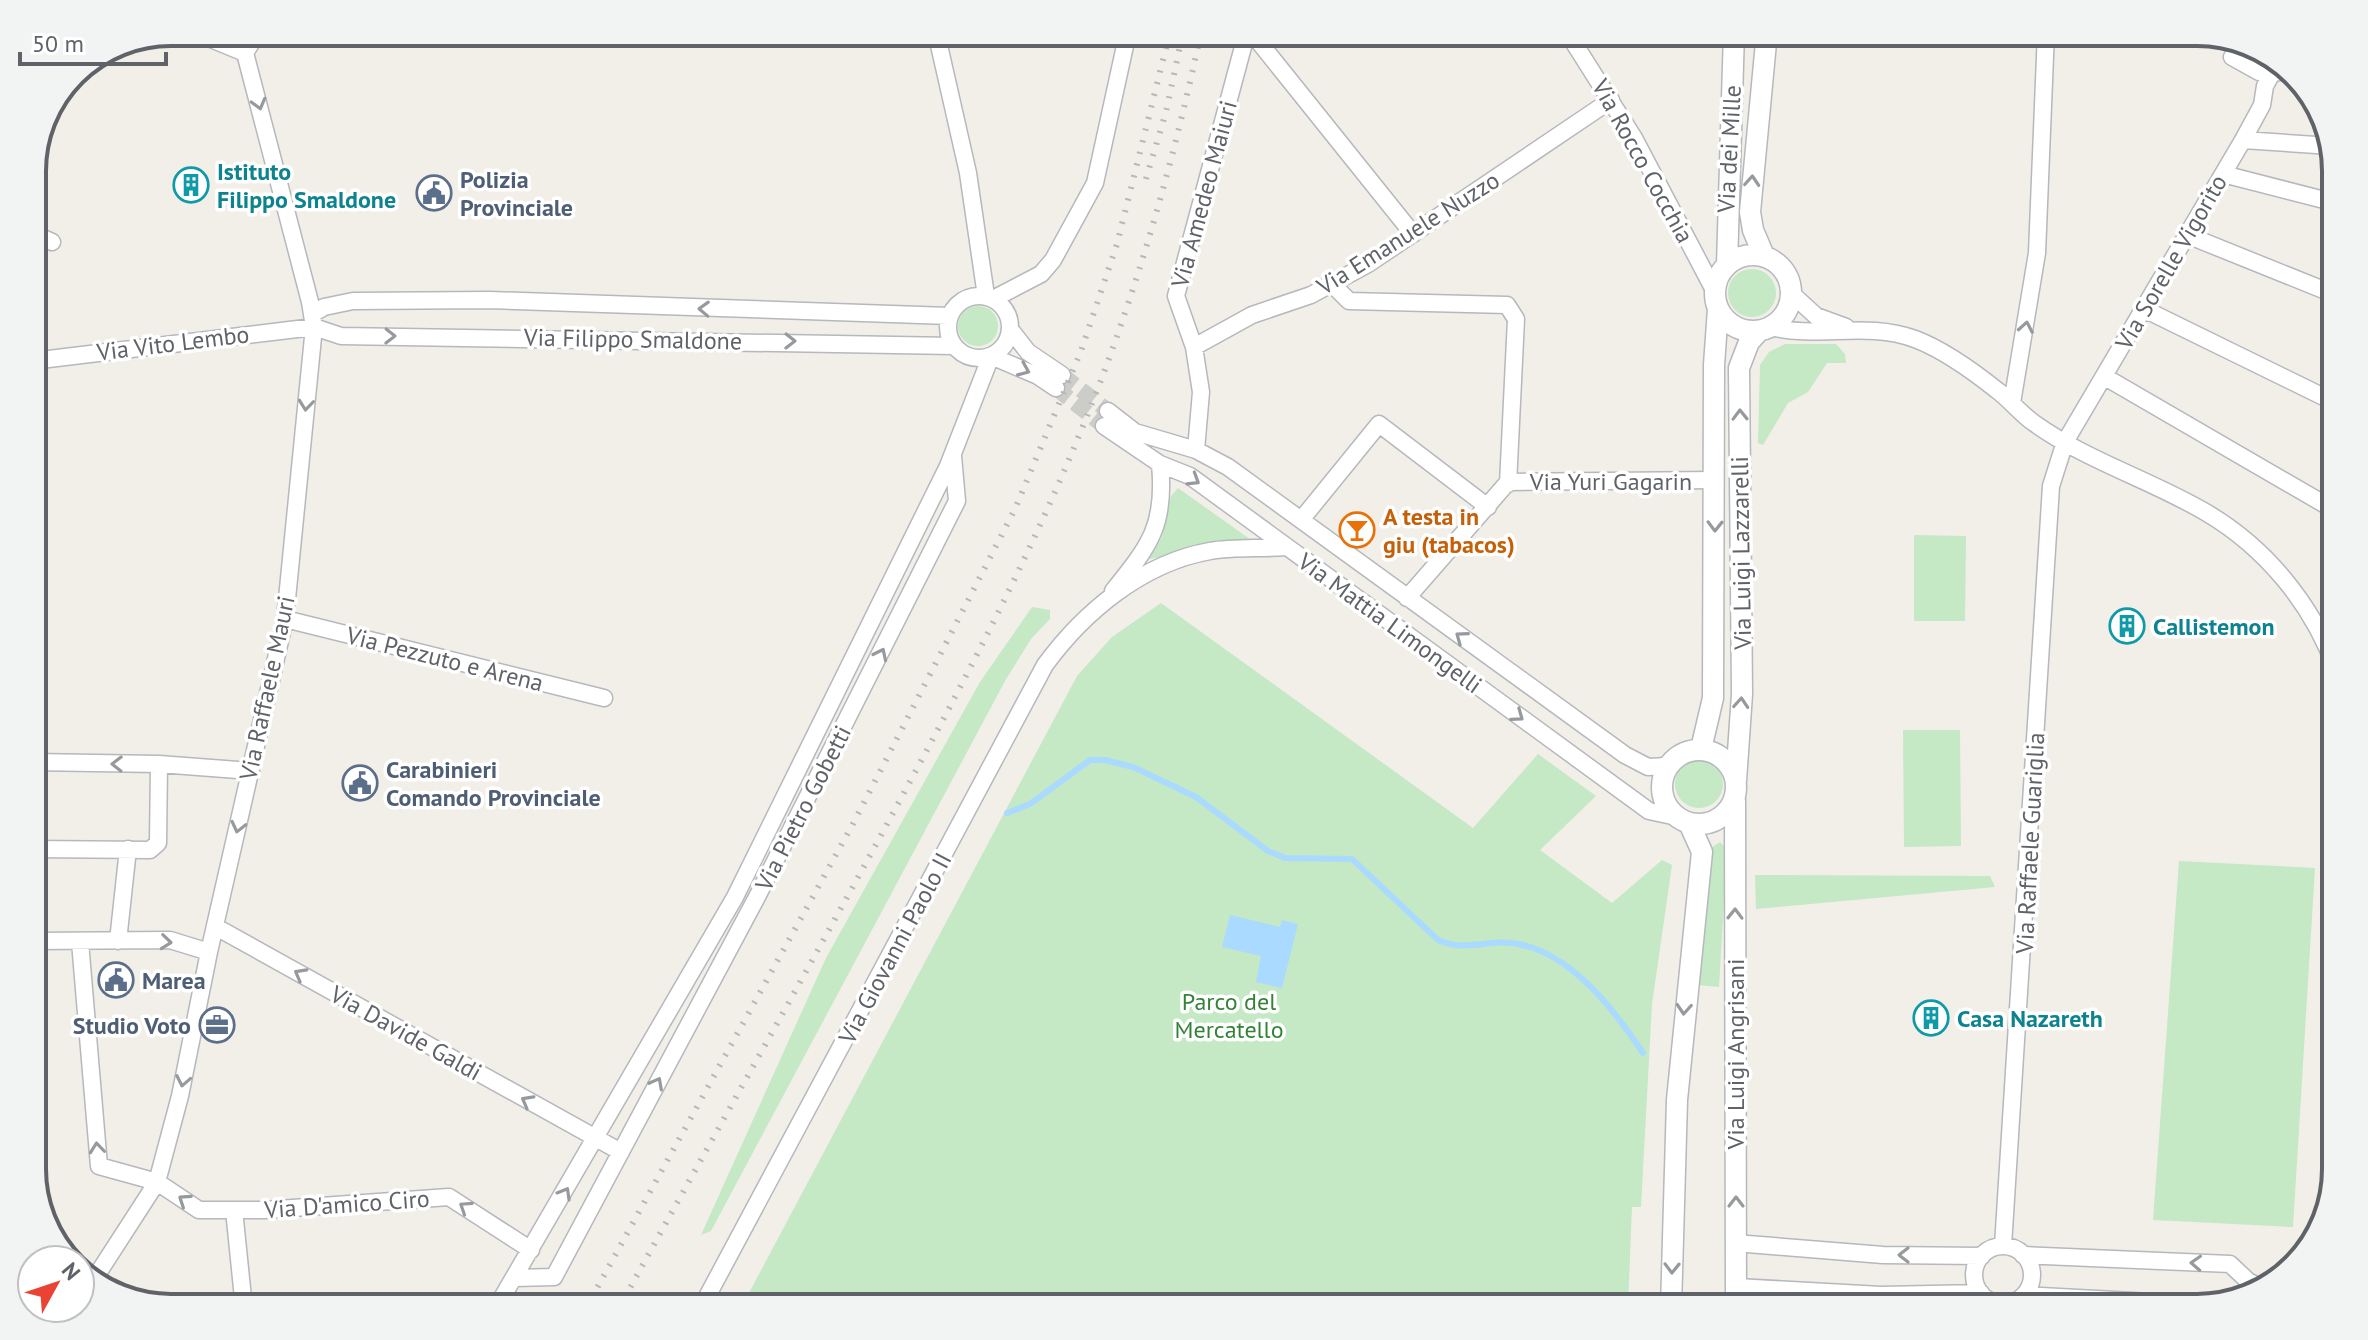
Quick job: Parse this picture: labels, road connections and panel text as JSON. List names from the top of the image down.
{
  "streets": {
    "street": [
      "Via dei Mille",
      "Via Rocco Cocchia",
      "Via Amedeo Maiuri",
      "Via Emanuele Nuzzo",
      "Via Sorelle Vigorito",
      "Via Filippo Smaldone",
      "Via Vito Lembo",
      "Via Yuri Gagarin",
      "Via Luigi Lazzarelli",
      "Via Mattia Limongelli",
      "Via Pezzuto e Arena",
      "Via Raffaele Mauri",
      "Via Pietro Gobetti",
      "Via Raffaele Guariglia",
      "Via Giovanni Paolo II",
      "Via Davide Galdi",
      "Via Luigi Angrisani",
      "Via D'amico Ciro"
    ]
  },
  "crossings": [
    ["Via dei Mille", "Via Rocco Cocchia"],
    ["Via dei Mille", "Via Luigi Lazzarelli"],
    ["Via Rocco Cocchia", "Via Emanuele Nuzzo"],
    ["Via Rocco Cocchia", "Via Luigi Lazzarelli"],
    ["Via Amedeo Maiuri", "Via Emanuele Nuzzo"],
    ["Via Amedeo Maiuri", "Via Mattia Limongelli"],
    ["Via Sorelle Vigorito", "Via Raffaele Guariglia"],
    ["Via Filippo Smaldone", "Via Vito Lembo"],
    ["Via Filippo Smaldone", "Via Raffaele Mauri"],
    ["Via Filippo Smaldone", "Via Pietro Gobetti"],
    ["Via Vito Lembo", "Via Raffaele Mauri"],
    ["Via Yuri Gagarin", "Via Luigi Lazzarelli"],
    ["Via Luigi Lazzarelli", "Via Mattia Limongelli"],
    ["Via Luigi Lazzarelli", "Via Luigi Angrisani"],
    ["Via Mattia Limongelli", "Via Giovanni Paolo II"],
    ["Via Mattia Limongelli", "Via Luigi Angrisani"],
    ["Via Pezzuto e Arena", "Via Raffaele Mauri"],
    ["Via Raffaele Mauri", "Via Davide Galdi"],
    ["Via Raffaele Mauri", "Via D'amico Ciro"],
    ["Via Pietro Gobetti", "Via Davide Galdi"],
    ["Via Pietro Gobetti", "Via D'amico Ciro"]
  ],
  "one_way": ["Via Raffaele Mauri", "Via Davide Galdi"],
  "parks": ["Parco del Mercatello"],
  "places": {
    "building": ["Istituto Filippo Smaldone", "Callistemon", "Casa Nazareth"],
    "public building": ["Polizia Provinciale", "Carabinieri Comando Provinciale", "Marea"],
    "bar": ["A testa in giu (tabacos)"],
    "office": ["Studio Voto"]
  },
  "scale_bar": "50 m",
  "north": "top right"
}
